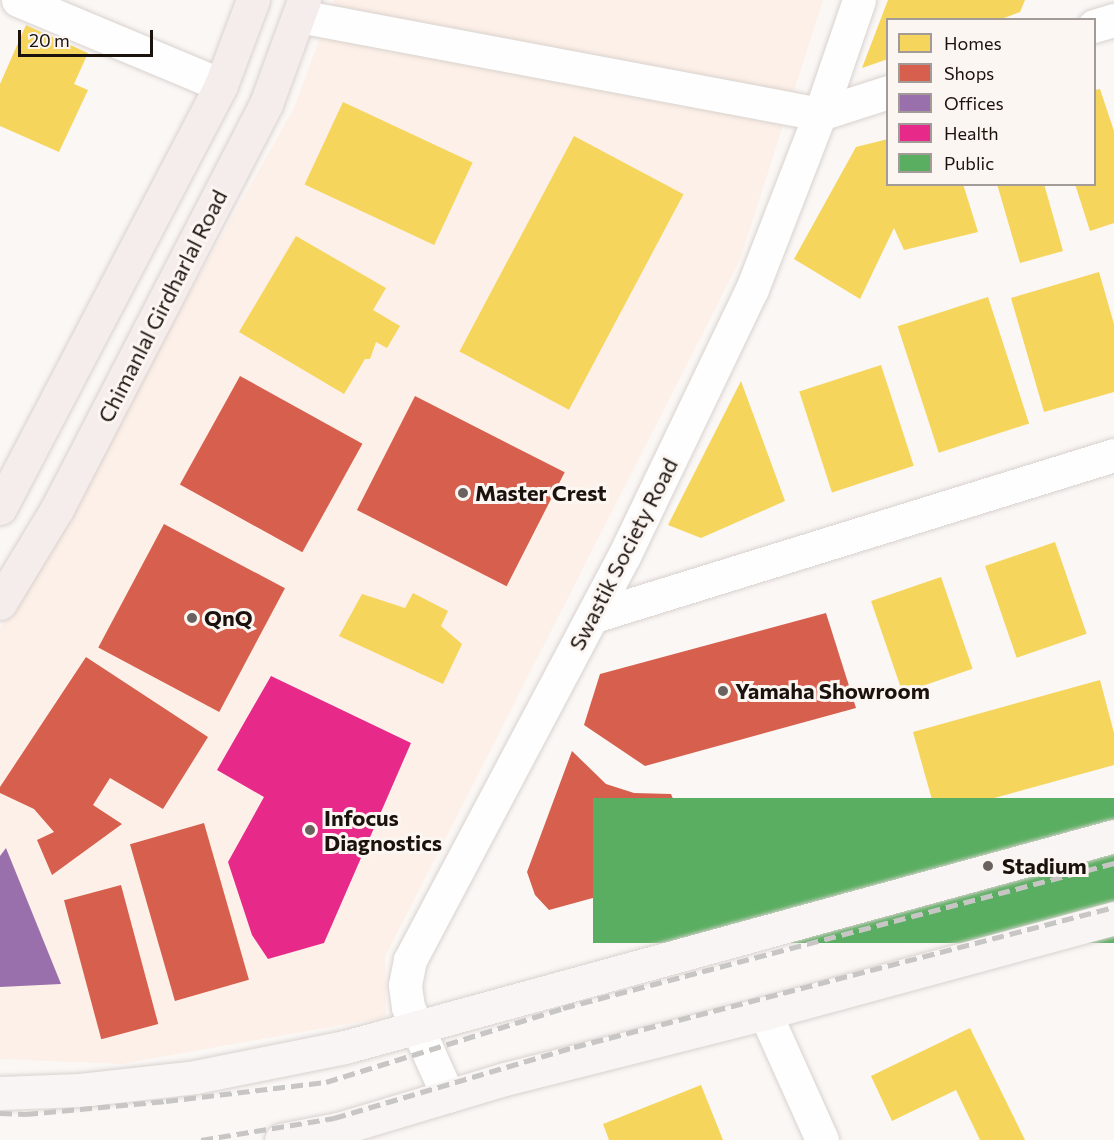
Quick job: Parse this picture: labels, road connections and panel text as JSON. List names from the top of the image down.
{
  "streets": {
    "main road": ["Chimanlal Girdharlal Road"],
    "street": ["Swastik Society Road"]
  },
  "places": [
    "Master Crest",
    "QnQ",
    "Yamaha Showroom",
    "Infocus Diagnostics",
    "Stadium"
  ],
  "legend": [
    "Homes",
    "Shops",
    "Offices",
    "Health",
    "Public"
  ],
  "scale_bar": "20 m"
}
